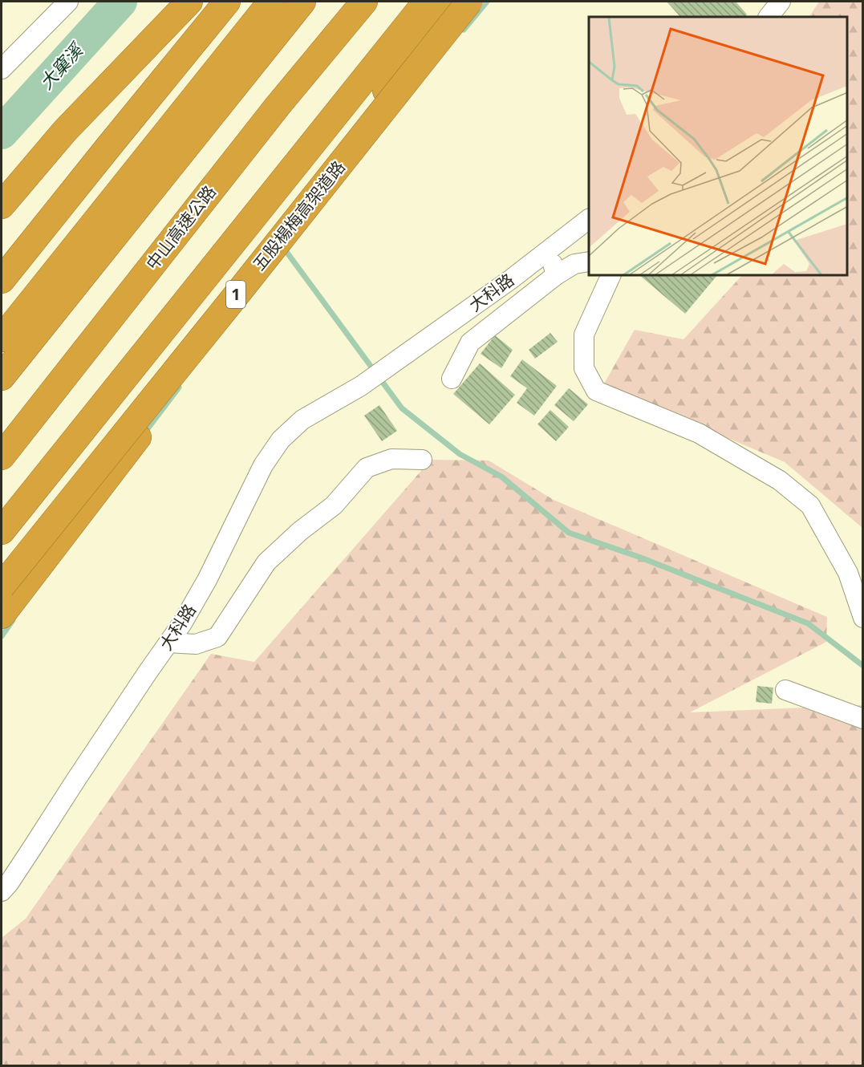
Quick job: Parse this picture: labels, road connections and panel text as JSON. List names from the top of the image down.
{
  "streets": {
    "highway": ["五股楊梅高架道路", "中山高速公路", "1"],
    "street": ["大科路"]
  },
  "water": ["大窠溪"]
}
